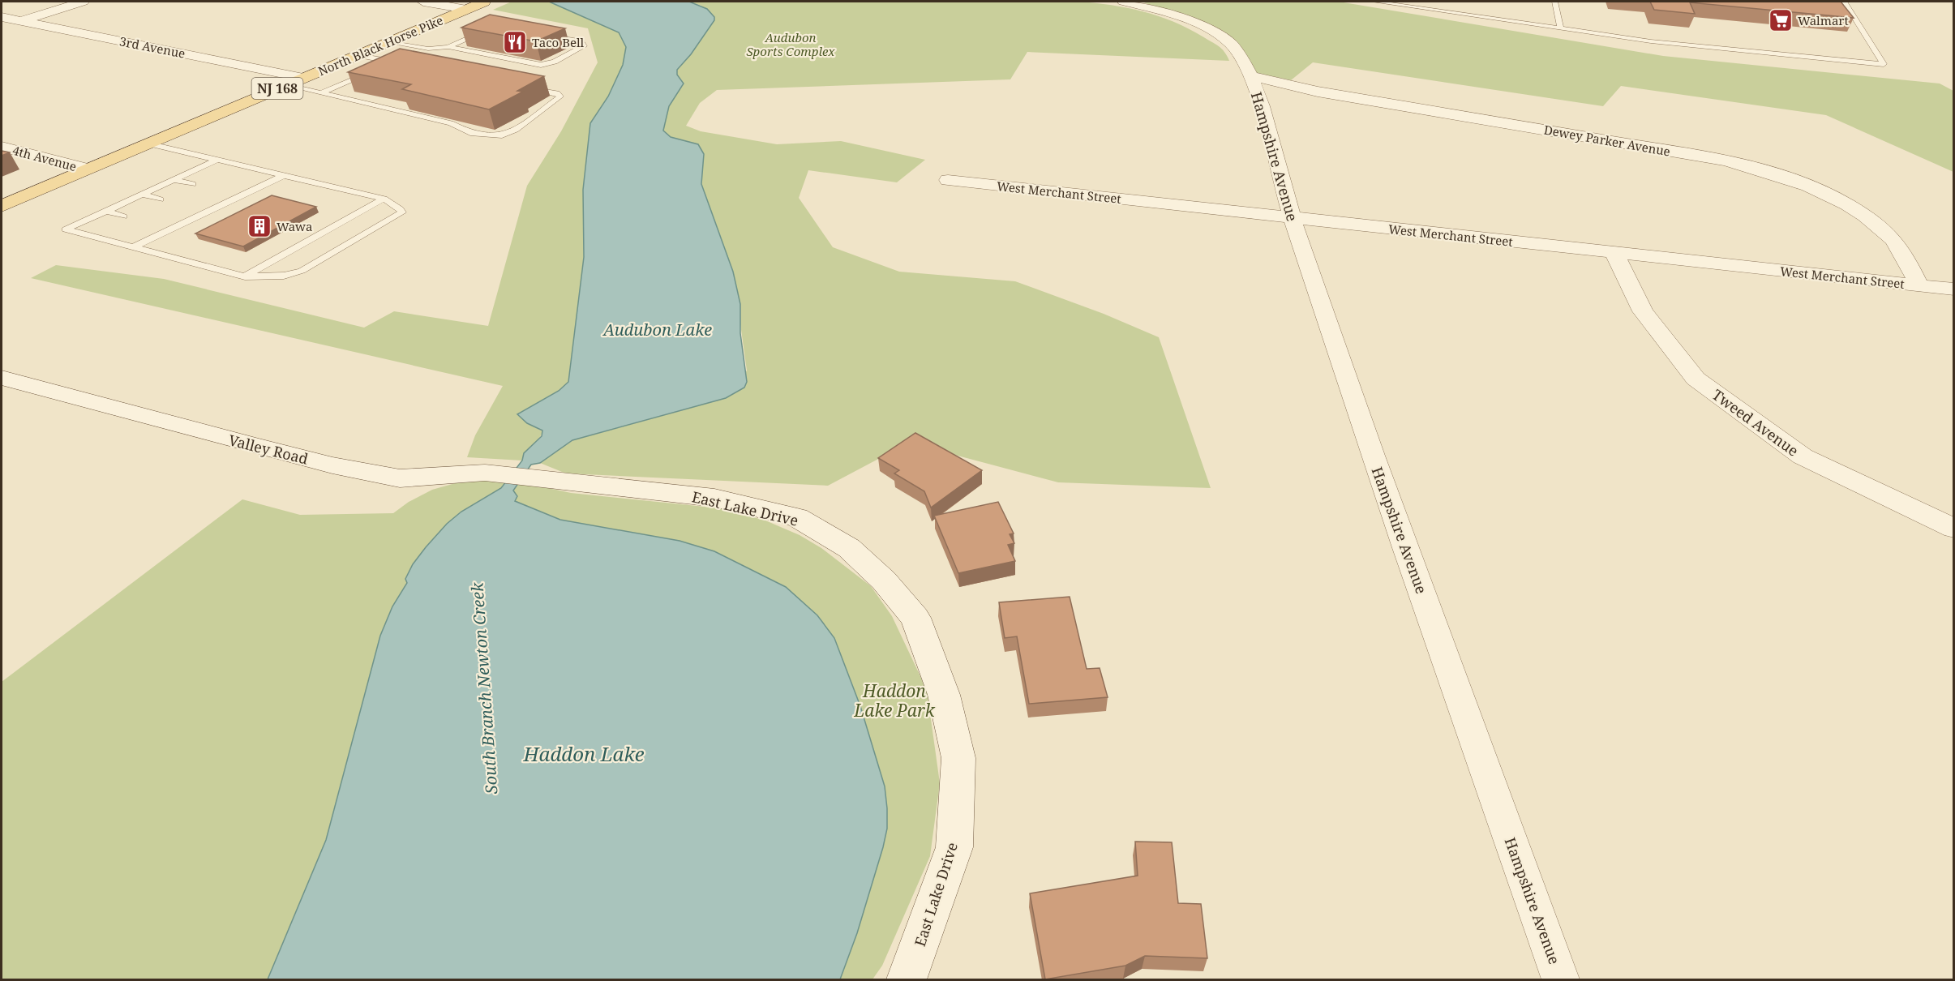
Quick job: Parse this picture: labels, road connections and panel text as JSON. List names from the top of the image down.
{
  "streets": {
    "main road": ["North Black Horse Pike", "NJ 168"],
    "street": [
      "3rd Avenue",
      "Dewey Parker Avenue",
      "Hampshire Avenue",
      "4th Avenue",
      "West Merchant Street",
      "Tweed Avenue",
      "Valley Road",
      "East Lake Drive"
    ]
  },
  "crossings": [
    ["North Black Horse Pike", "3rd Avenue"],
    ["North Black Horse Pike", "NJ 168"],
    ["North Black Horse Pike", "4th Avenue"],
    ["NJ 168", "4th Avenue"],
    ["Dewey Parker Avenue", "Hampshire Avenue"],
    ["Dewey Parker Avenue", "West Merchant Street"],
    ["Hampshire Avenue", "West Merchant Street"],
    ["West Merchant Street", "Tweed Avenue"],
    ["Valley Road", "East Lake Drive"]
  ],
  "water": ["Audubon Lake", "South Branch Newton Creek", "Haddon Lake"],
  "parks": ["Audubon Sports Complex", "Haddon Lake Park"],
  "places": {
    "supermarket": ["Walmart"],
    "restaurant": ["Taco Bell"],
    "building": ["Wawa"]
  }
}
